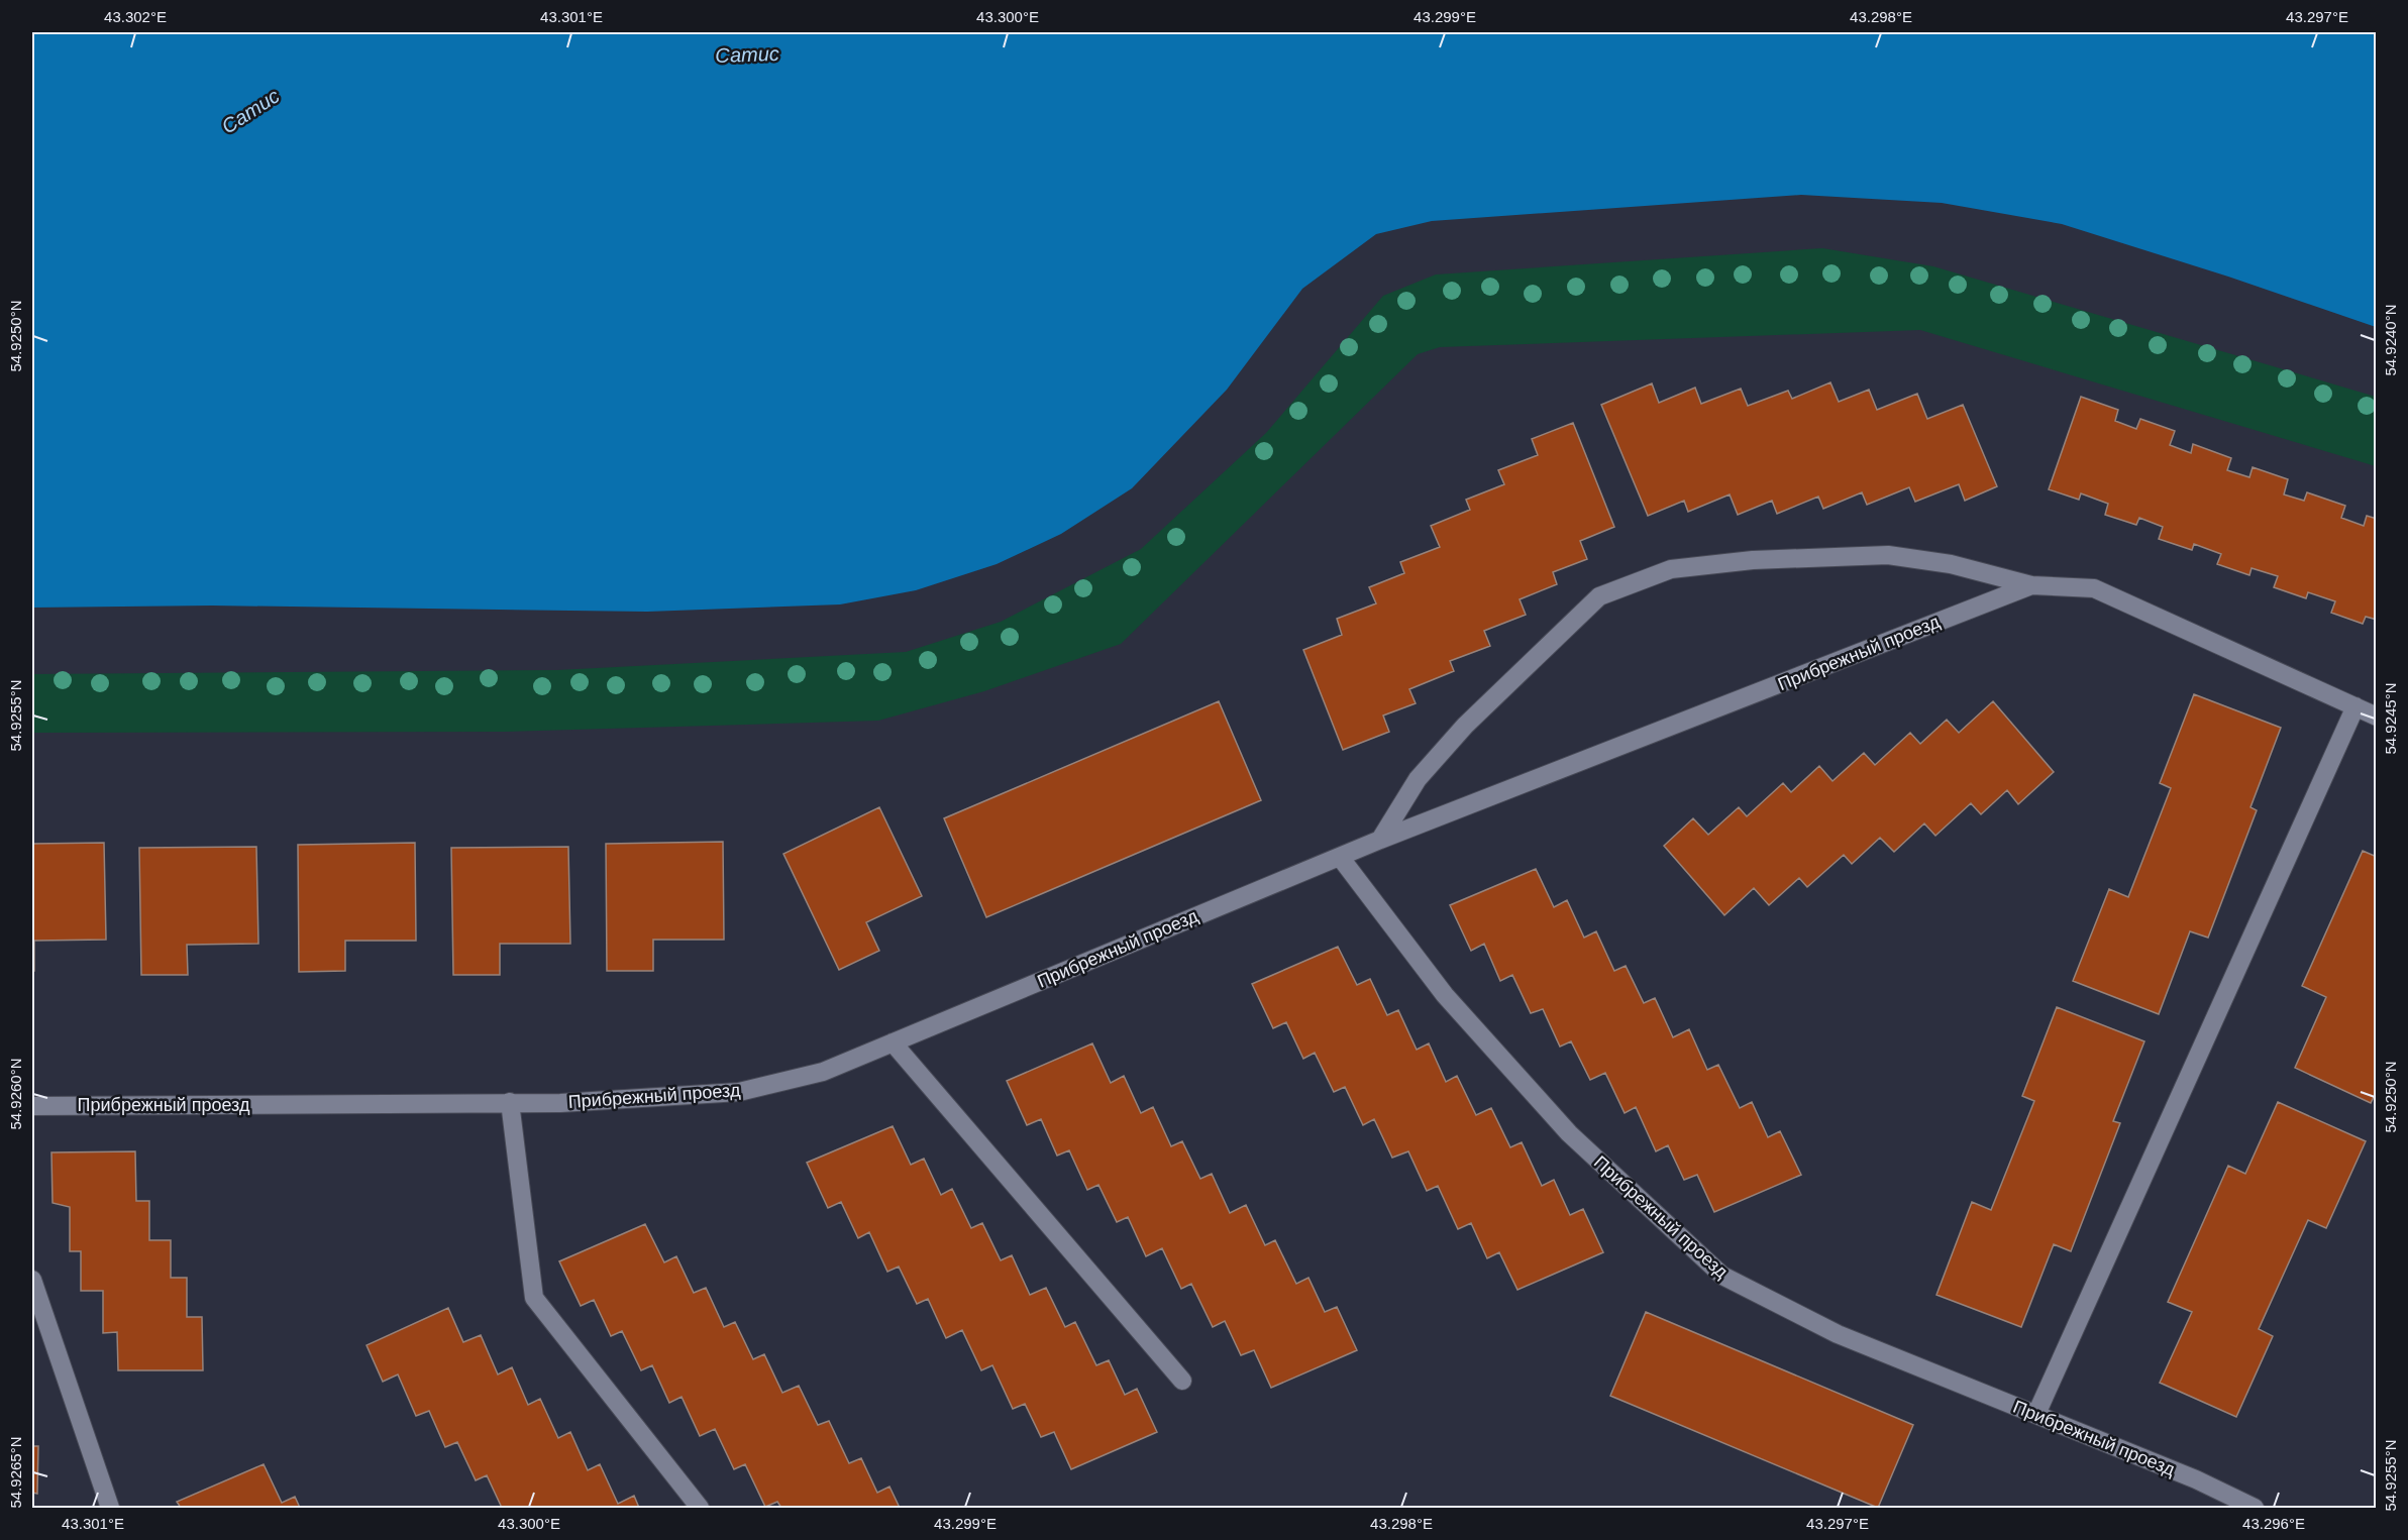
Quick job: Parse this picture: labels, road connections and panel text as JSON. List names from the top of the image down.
{
  "streets": {
    "street": ["Прибрежный проезд"]
  },
  "water": ["Сатис"],
  "coordinates": [
    "43.302°E",
    "43.301°E",
    "43.300°E",
    "43.299°E",
    "43.298°E",
    "43.297°E",
    "54.9250°N",
    "54.9240°N",
    "54.9255°N",
    "54.9245°N",
    "54.9260°N",
    "54.9265°N",
    "43.296°E"
  ]
}
